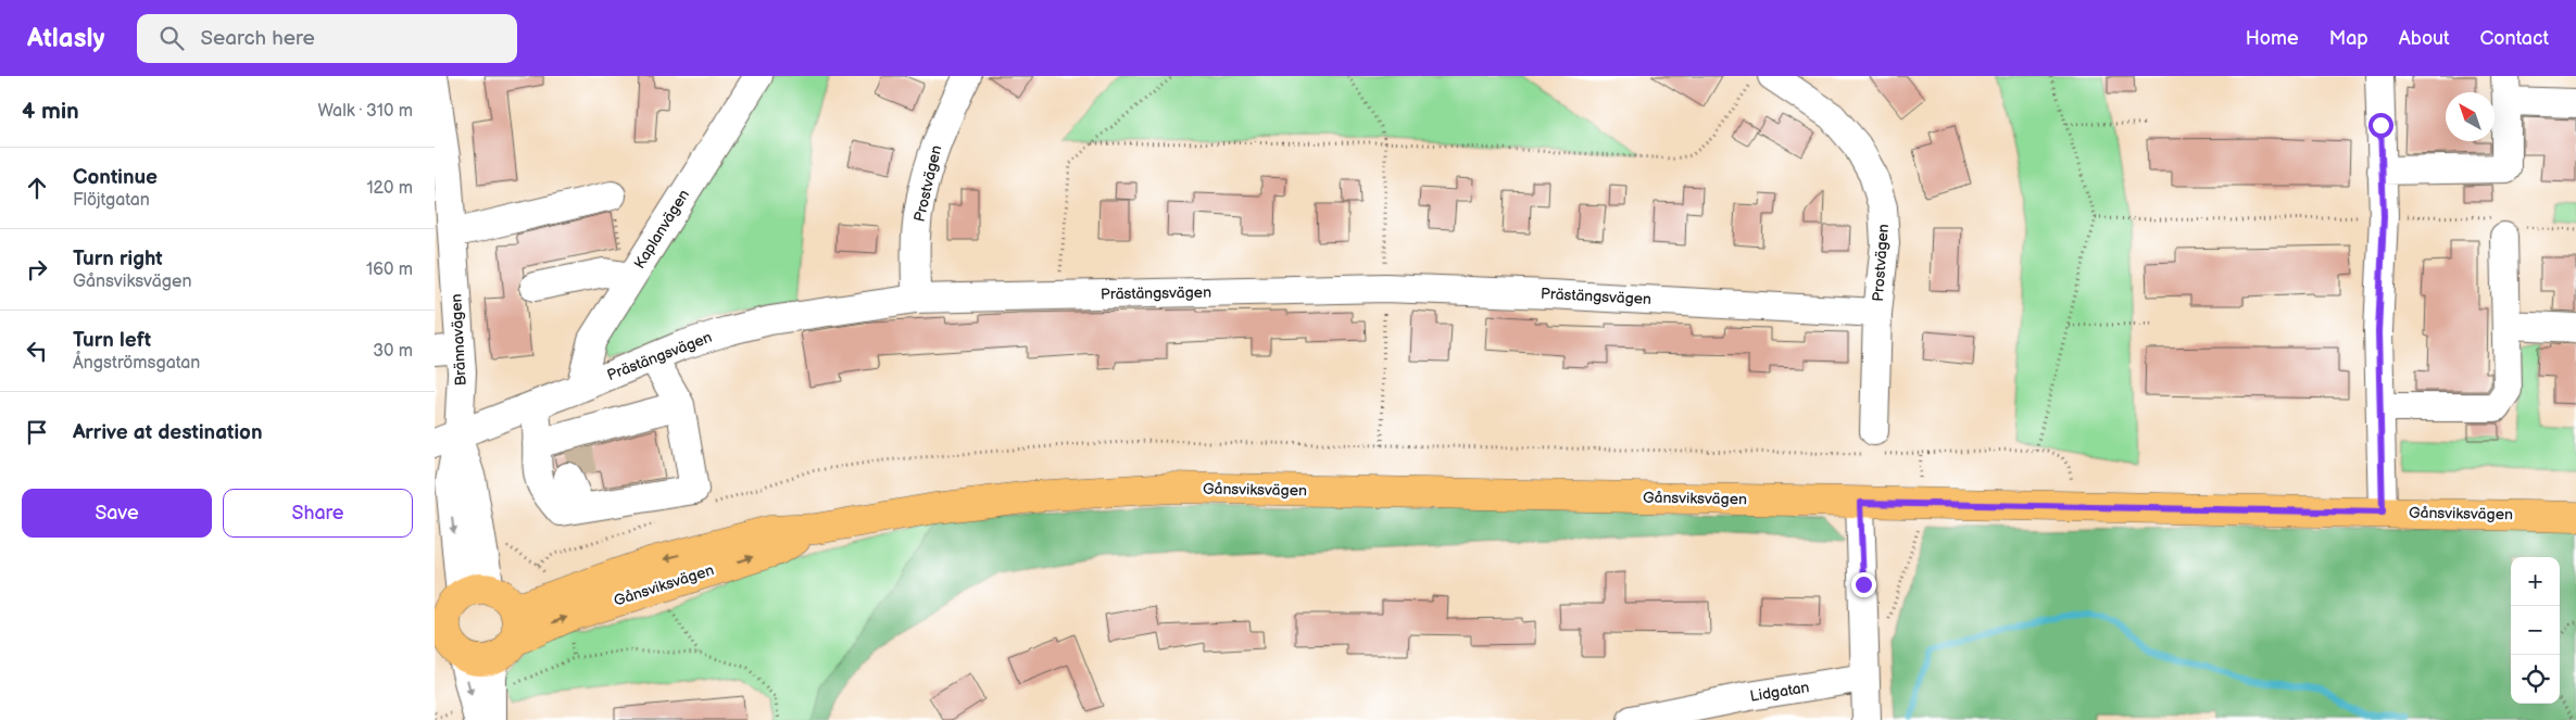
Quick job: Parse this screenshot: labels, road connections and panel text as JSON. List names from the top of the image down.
{
  "streets": {
    "main road": ["Gånsviksvägen"],
    "street": [
      "Prostvägen",
      "Kaplanvägen",
      "Prästängsvägen",
      "Brännavägen",
      "Lidgatan"
    ]
  },
  "crossings": [
    ["Prostvägen", "Prästängsvägen"],
    ["Kaplanvägen", "Prästängsvägen"],
    ["Prästängsvägen", "Brännavägen"],
    ["Brännavägen", "Gånsviksvägen"]
  ],
  "north": "top left",
  "page": {
    "header": "Atlasly",
    "search": "Search here",
    "nav": [
      "Home",
      "Map",
      "About",
      "Contact"
    ],
    "heading": ["4 min", "Walk · 310 m"],
    "list": [
      ["Continue", "Flöjtgatan", "120 m"],
      ["Turn right", "Gånsviksvägen", "160 m"],
      ["Turn left", "Ångströmsgatan", "30 m"],
      "Arrive at destination"
    ],
    "buttons": ["Save", "Share"],
    "map_buttons": ["+", "−"]
  }
}
